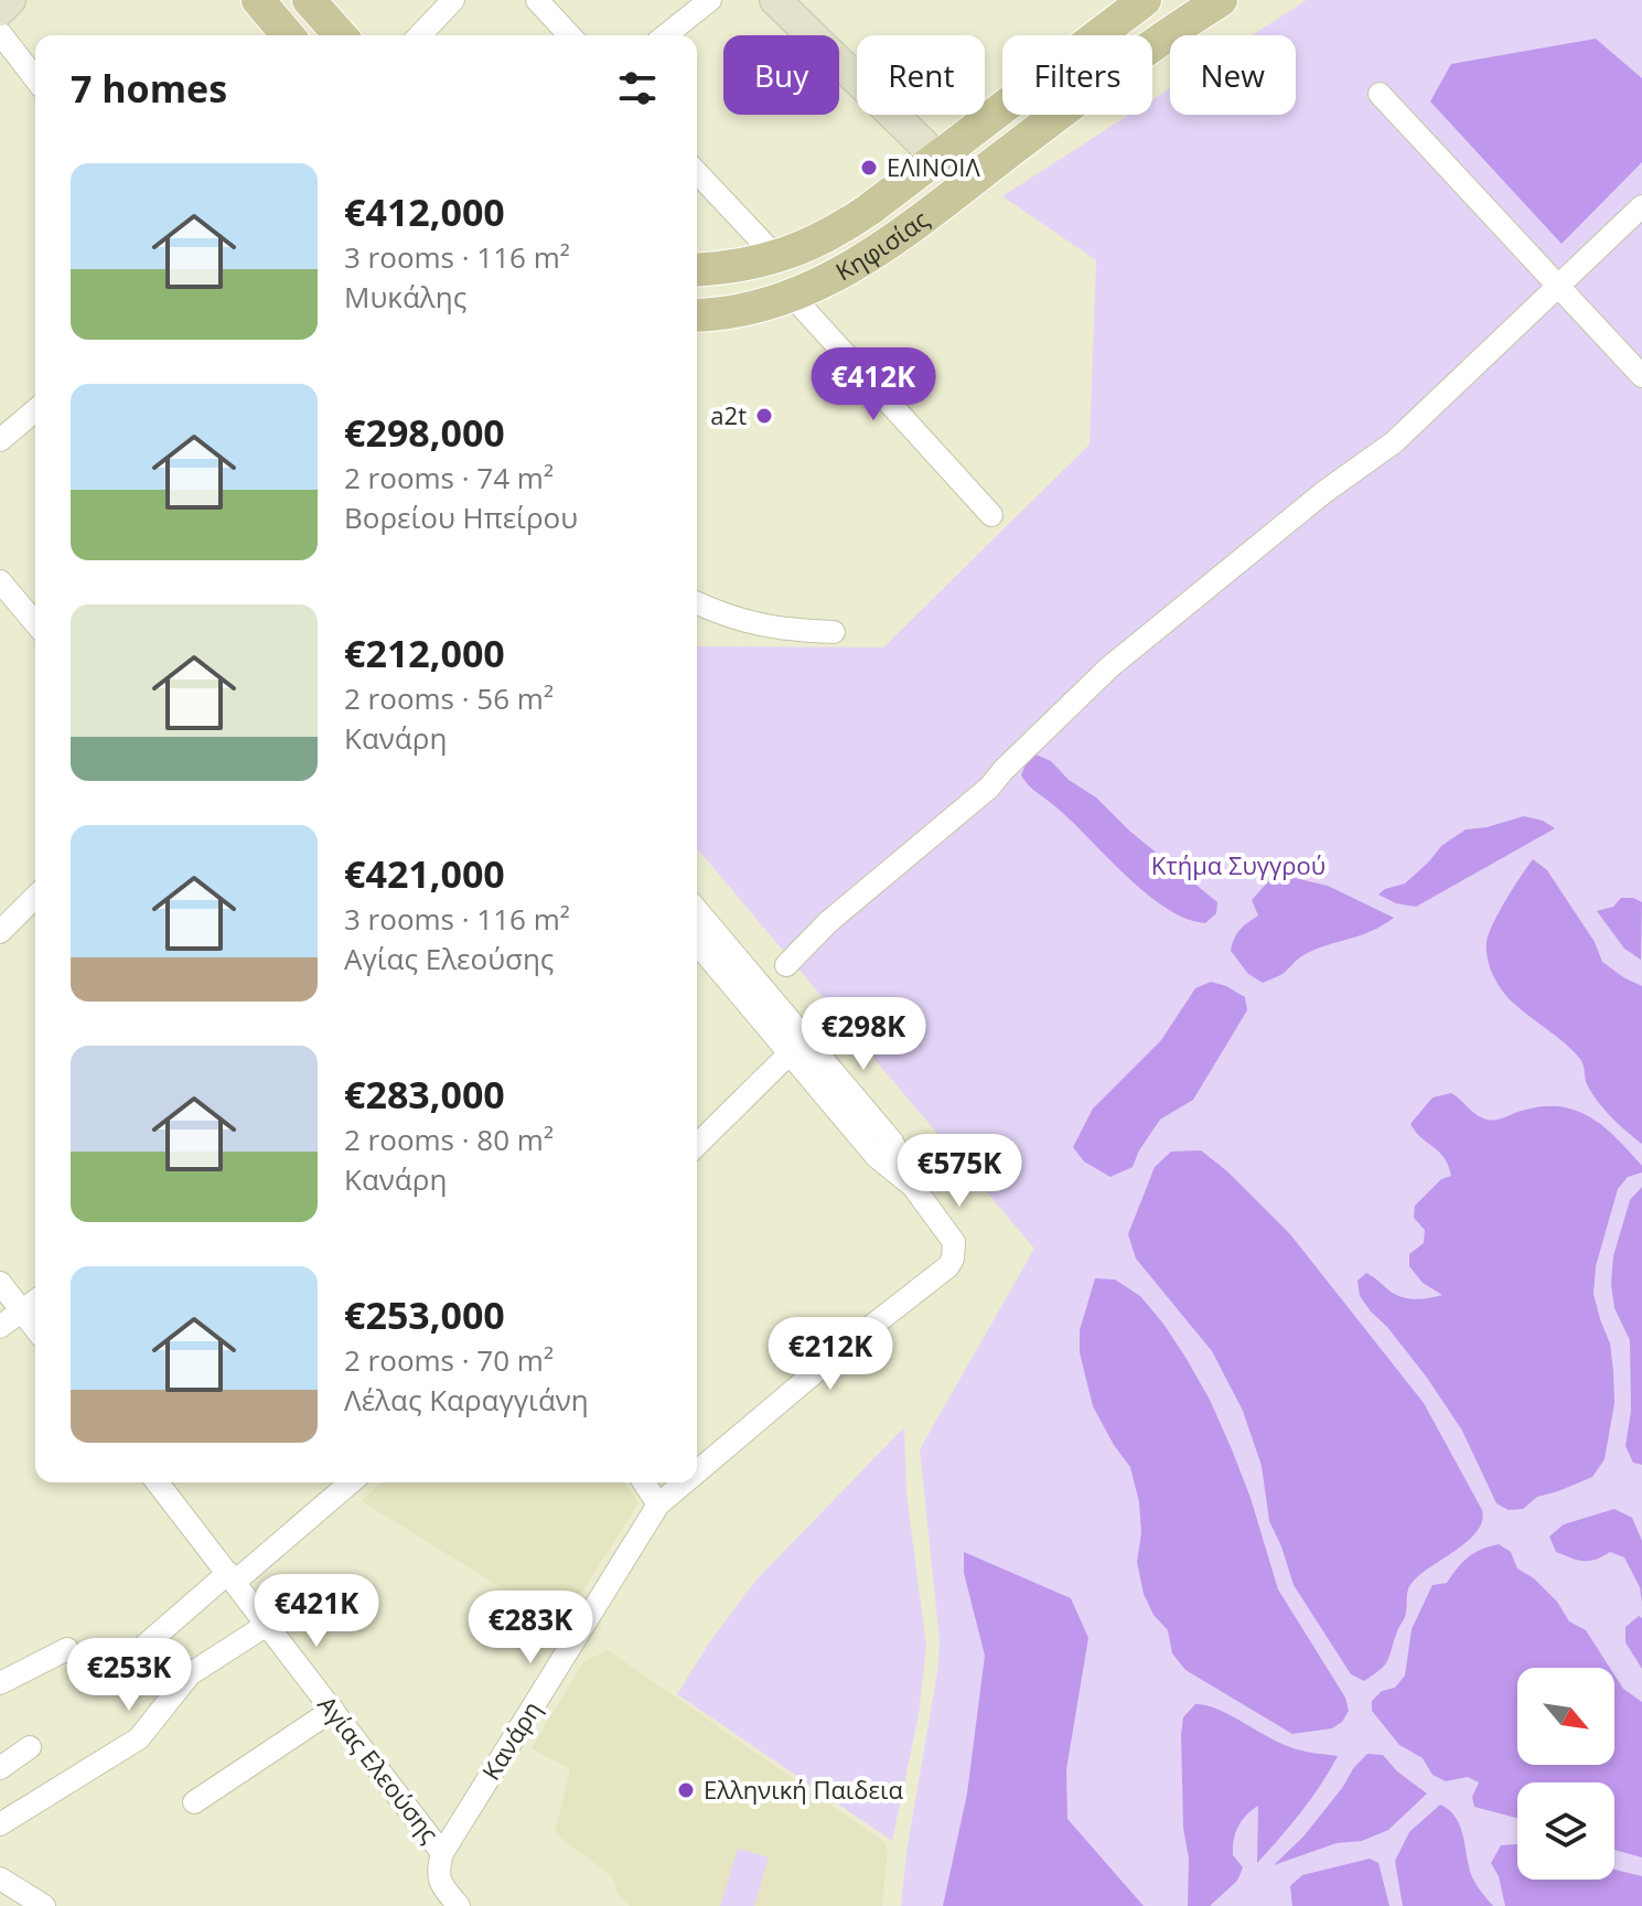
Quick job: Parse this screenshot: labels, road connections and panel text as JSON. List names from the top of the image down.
{
  "streets": {
    "main road": ["Κηφισίας"],
    "street": ["Κανάρη", "Αγίας Ελεούσης"]
  },
  "crossings": [
    ["Κανάρη", "Αγίας Ελεούσης"]
  ],
  "parks": ["Κτήμα Συγγρού"],
  "places": ["ΕΛΙΝΟΙΛ", "a2t", "Ελληνική Παιδεια"],
  "north": "bottom right",
  "page": {
    "chip": [
      "Buy",
      "Rent",
      "Filters",
      "New"
    ],
    "heading": "7 homes",
    "list": [
      {
        "name": "€412,000",
        "note": "3 rooms · 116 m² · Μυκάλης"
      },
      {
        "name": "€298,000",
        "note": "2 rooms · 74 m² · Βορείου Ηπείρου"
      },
      {
        "name": "€212,000",
        "note": "2 rooms · 56 m² · Κανάρη"
      },
      {
        "name": "€421,000",
        "note": "3 rooms · 116 m² · Αγίας Ελεούσης"
      },
      {
        "name": "€283,000",
        "note": "2 rooms · 80 m² · Κανάρη"
      },
      {
        "name": "€253,000",
        "note": "2 rooms · 70 m² · Λέλας Καραγγιάνη"
      }
    ],
    "price": [
      "€412K",
      "€298K",
      "€575K",
      "€212K",
      "€421K",
      "€283K",
      "€253K"
    ]
  }
}
